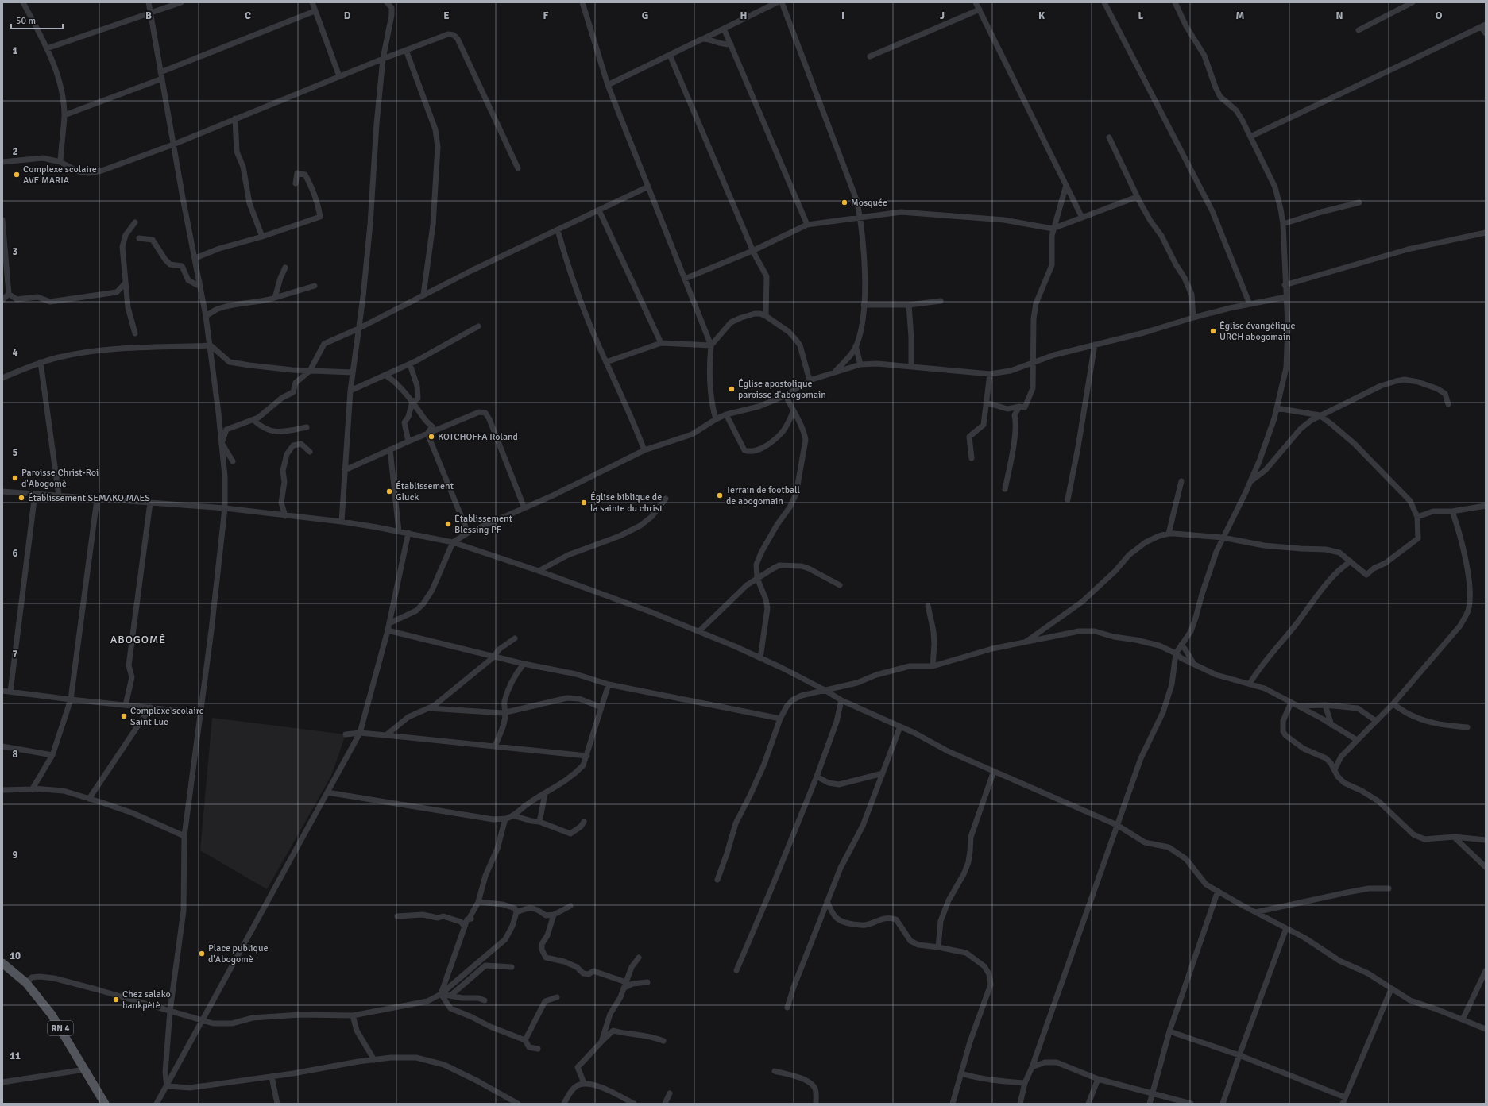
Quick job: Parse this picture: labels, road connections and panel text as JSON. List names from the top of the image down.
{
  "streets": {
    "main road": ["RN 4"]
  },
  "districts": ["ABOGOMÈ"],
  "places": [
    "Complexe scolaire AVE MARIA",
    "Mosquée",
    "Église évangélique URCH abogomain",
    "Église apostolique paroisse d'abogomain",
    "KOTCHOFFA Roland",
    "Paroisse Christ-Roi d'Abogomè",
    "Établissement Gluck",
    "Terrain de football de abogomain",
    "Établissement SEMAKO MAES",
    "Église biblique de la sainte du christ",
    "Établissement Blessing PF",
    "Complexe scolaire Saint Luc",
    "Place publique d'Abogomè",
    "Chez salako hankpètè"
  ],
  "scale_bar": "50 m",
  "grid": {
    "columns": [
      "B",
      "C",
      "D",
      "E",
      "F",
      "G",
      "H",
      "I",
      "J",
      "K",
      "L",
      "M",
      "N",
      "O"
    ],
    "rows": [
      "1",
      "2",
      "3",
      "4",
      "5",
      "6",
      "7",
      "8",
      "9",
      "10",
      "11"
    ]
  }
}
